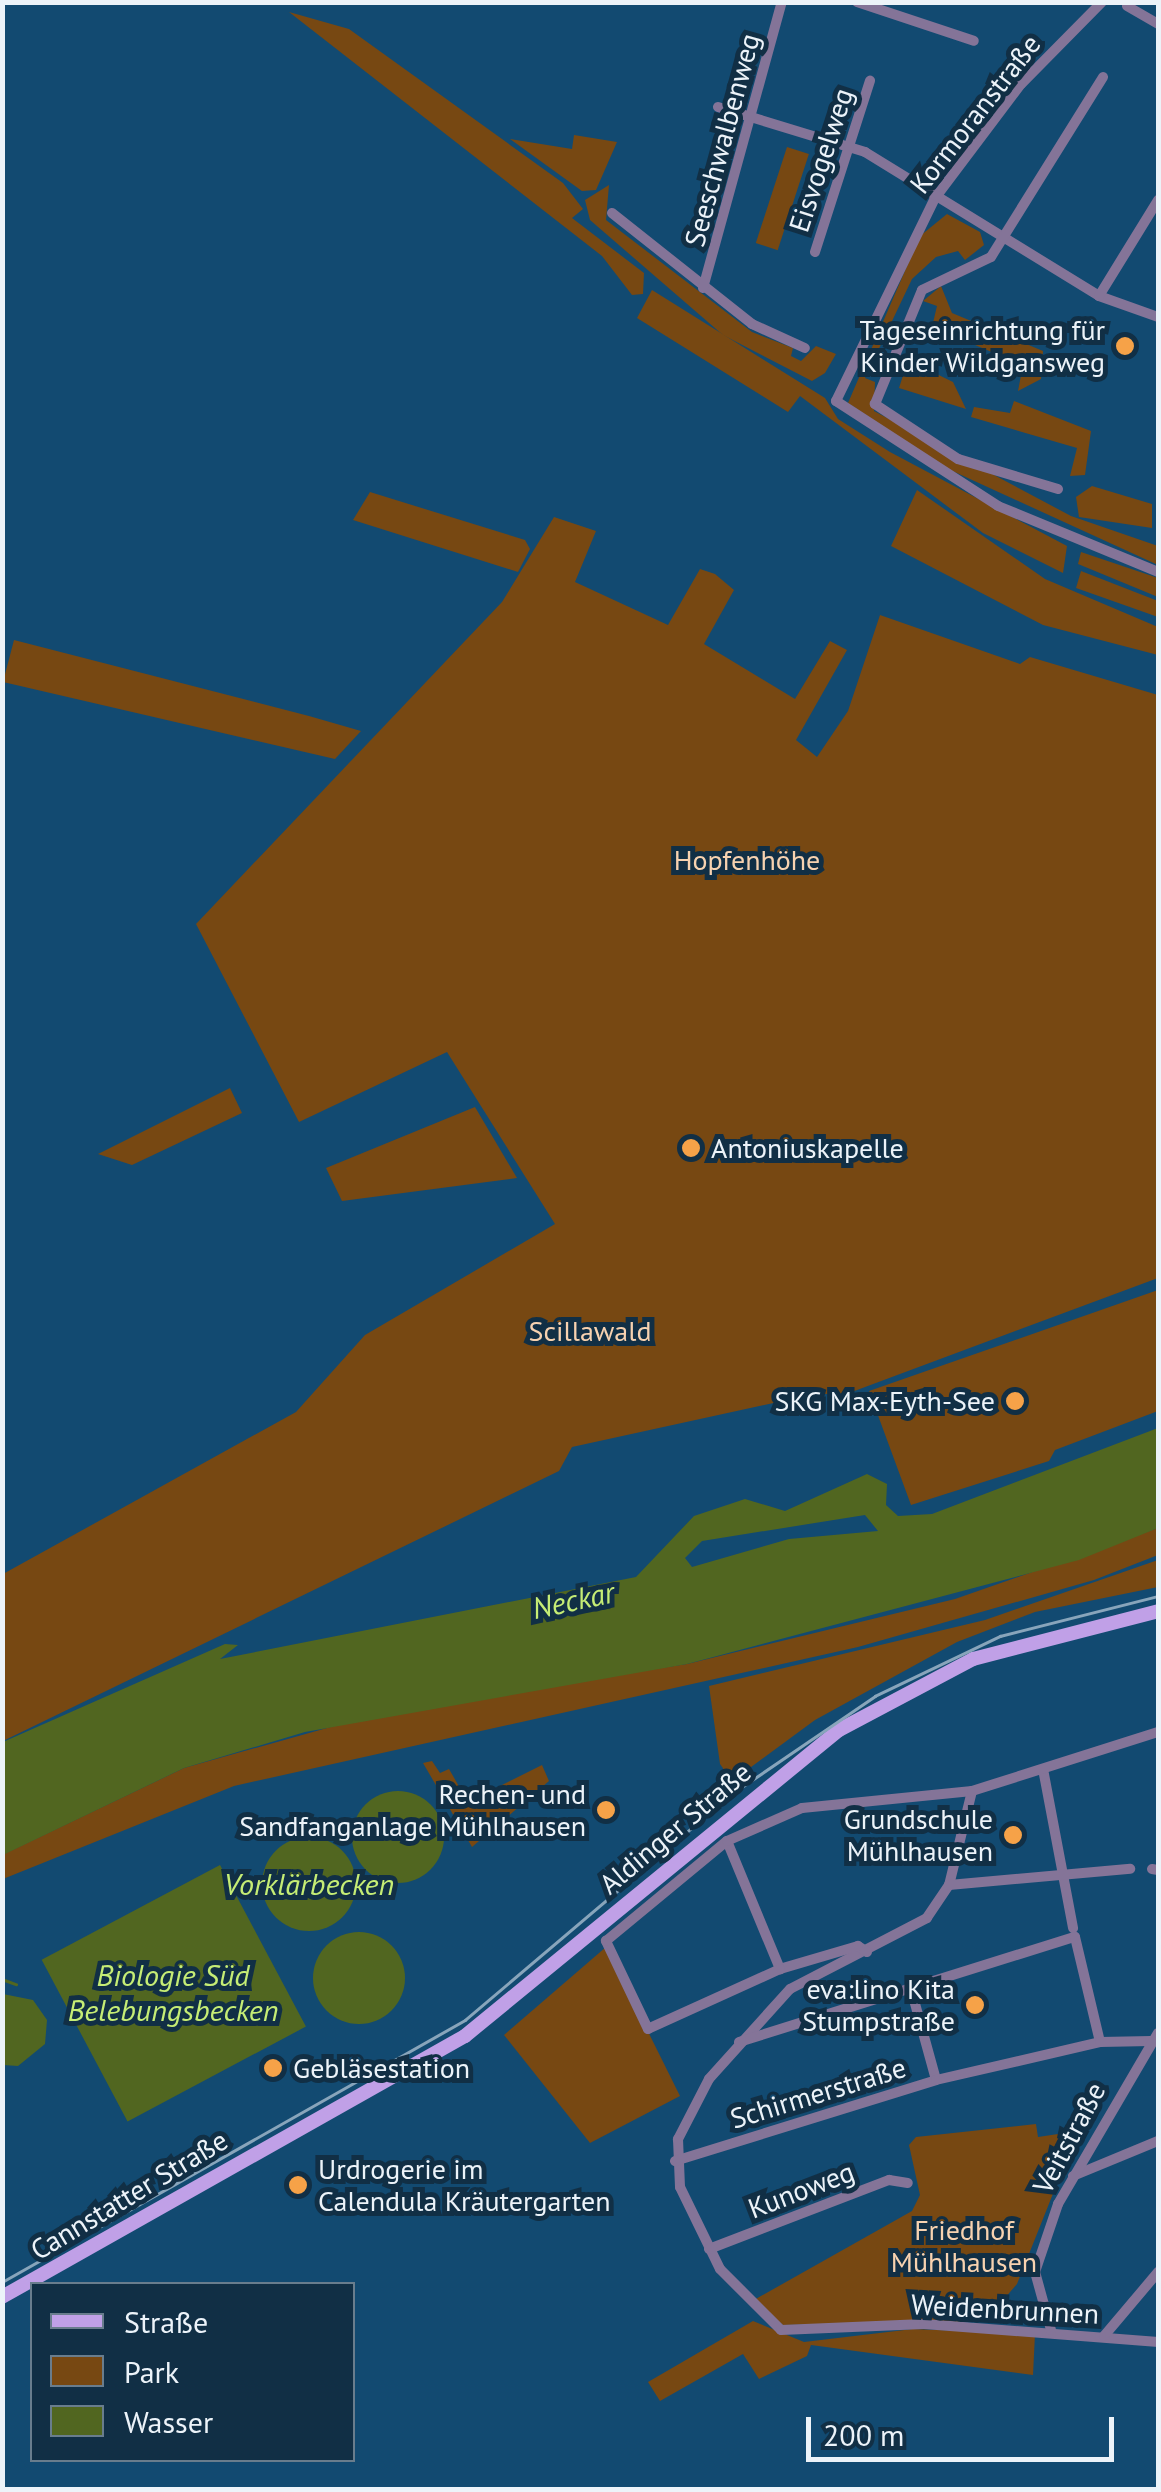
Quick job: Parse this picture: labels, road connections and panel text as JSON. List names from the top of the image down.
{
  "streets": {
    "main road": ["Aldinger Straße", "Cannstatter Straße"],
    "street": [
      "Kormoranstraße",
      "Seeschwalbenweg",
      "Eisvogelweg",
      "Schirmerstraße",
      "Veitstraße",
      "Kunoweg",
      "Weidenbrunnen"
    ]
  },
  "crossings": [
    ["Aldinger Straße", "Cannstatter Straße"],
    ["Schirmerstraße", "Veitstraße"],
    ["Schirmerstraße", "Weidenbrunnen"],
    ["Veitstraße", "Weidenbrunnen"],
    ["Kunoweg", "Weidenbrunnen"]
  ],
  "water": ["Neckar", "Vorklärbecken", "Biologie Süd Belebungsbecken"],
  "parks": ["Hopfenhöhe", "Scillawald", "Friedhof Mühlhausen"],
  "places": [
    "Tageseinrichtung für Kinder Wildgansweg",
    "Antoniuskapelle",
    "SKG Max-Eyth-See",
    "Rechen- und Sandfanganlage Mühlhausen",
    "Grundschule Mühlhausen",
    "eva:lino Kita Stumpstraße",
    "Gebläsestation",
    "Urdrogerie im Calendula Kräutergarten"
  ],
  "legend": ["Straße", "Park", "Wasser"],
  "scale_bar": "200 m"
}
